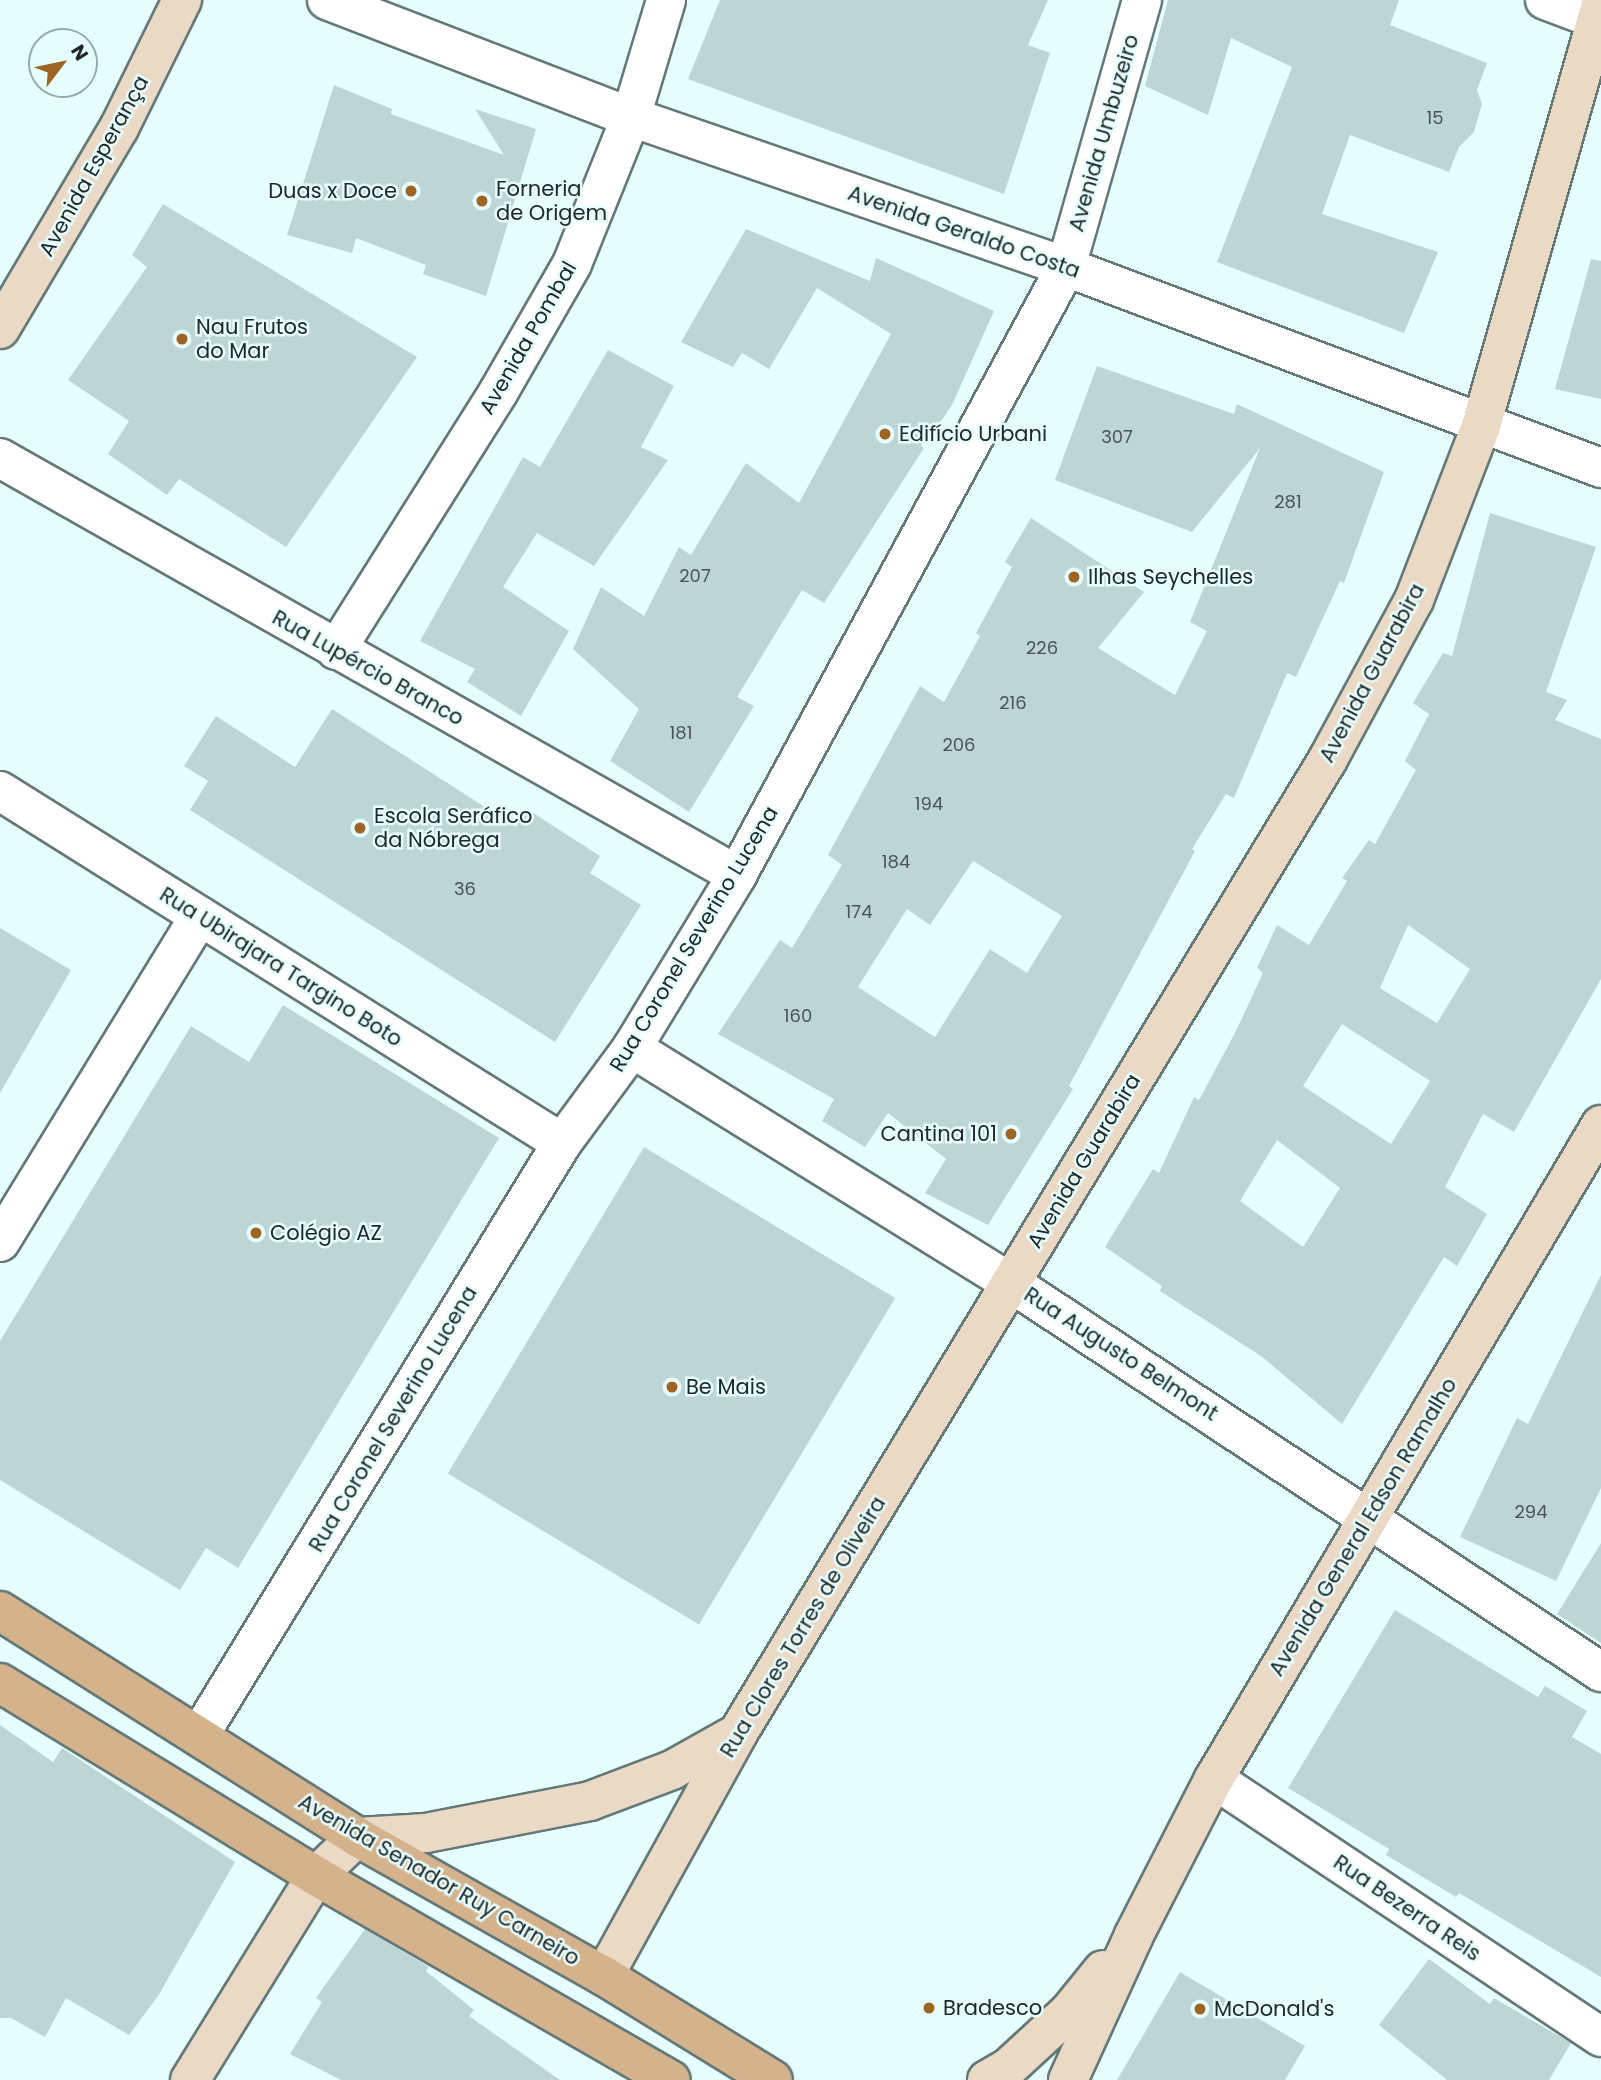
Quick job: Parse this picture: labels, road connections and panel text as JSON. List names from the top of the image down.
{
  "streets": {
    "main road": [
      "Avenida Esperança",
      "Avenida Guarabira",
      "Avenida General Edson Ramalho",
      "Rua Clores Torres de Oliveira",
      "Avenida Senador Ruy Carneiro"
    ],
    "street": [
      "Avenida Umbuzeiro",
      "Avenida Geraldo Costa",
      "Avenida Pombal",
      "Rua Lupércio Branco",
      "Rua Coronel Severino Lucena",
      "Rua Ubirajara Targino Boto",
      "Rua Augusto Belmont",
      "Rua Bezerra Reis"
    ]
  },
  "crossings": [
    ["Avenida Umbuzeiro", "Avenida Geraldo Costa"],
    ["Avenida Umbuzeiro", "Rua Coronel Severino Lucena"],
    ["Avenida Geraldo Costa", "Avenida Pombal"],
    ["Avenida Geraldo Costa", "Avenida Guarabira"],
    ["Avenida Geraldo Costa", "Rua Coronel Severino Lucena"],
    ["Avenida Pombal", "Rua Lupércio Branco"],
    ["Rua Lupércio Branco", "Rua Coronel Severino Lucena"],
    ["Avenida Guarabira", "Rua Augusto Belmont"],
    ["Avenida Guarabira", "Rua Clores Torres de Oliveira"],
    ["Rua Coronel Severino Lucena", "Rua Ubirajara Targino Boto"],
    ["Rua Coronel Severino Lucena", "Rua Augusto Belmont"],
    ["Rua Coronel Severino Lucena", "Avenida Senador Ruy Carneiro"],
    ["Rua Augusto Belmont", "Avenida General Edson Ramalho"],
    ["Rua Augusto Belmont", "Rua Clores Torres de Oliveira"],
    ["Avenida General Edson Ramalho", "Rua Bezerra Reis"],
    ["Rua Clores Torres de Oliveira", "Avenida Senador Ruy Carneiro"]
  ],
  "places": [
    "Duas x Doce",
    "Forneria de Origem",
    "Nau Frutos do Mar",
    "Edifício Urbani",
    "Ilhas Seychelles",
    "Escola Seráfico da Nóbrega",
    "Cantina 101",
    "Colégio AZ",
    "Be Mais",
    "Bradesco",
    "McDonald's"
  ],
  "house_numbers": [
    "15",
    "307",
    "281",
    "207",
    "226",
    "216",
    "181",
    "206",
    "194",
    "184",
    "36",
    "174",
    "160",
    "294"
  ],
  "north": "top right"
}
